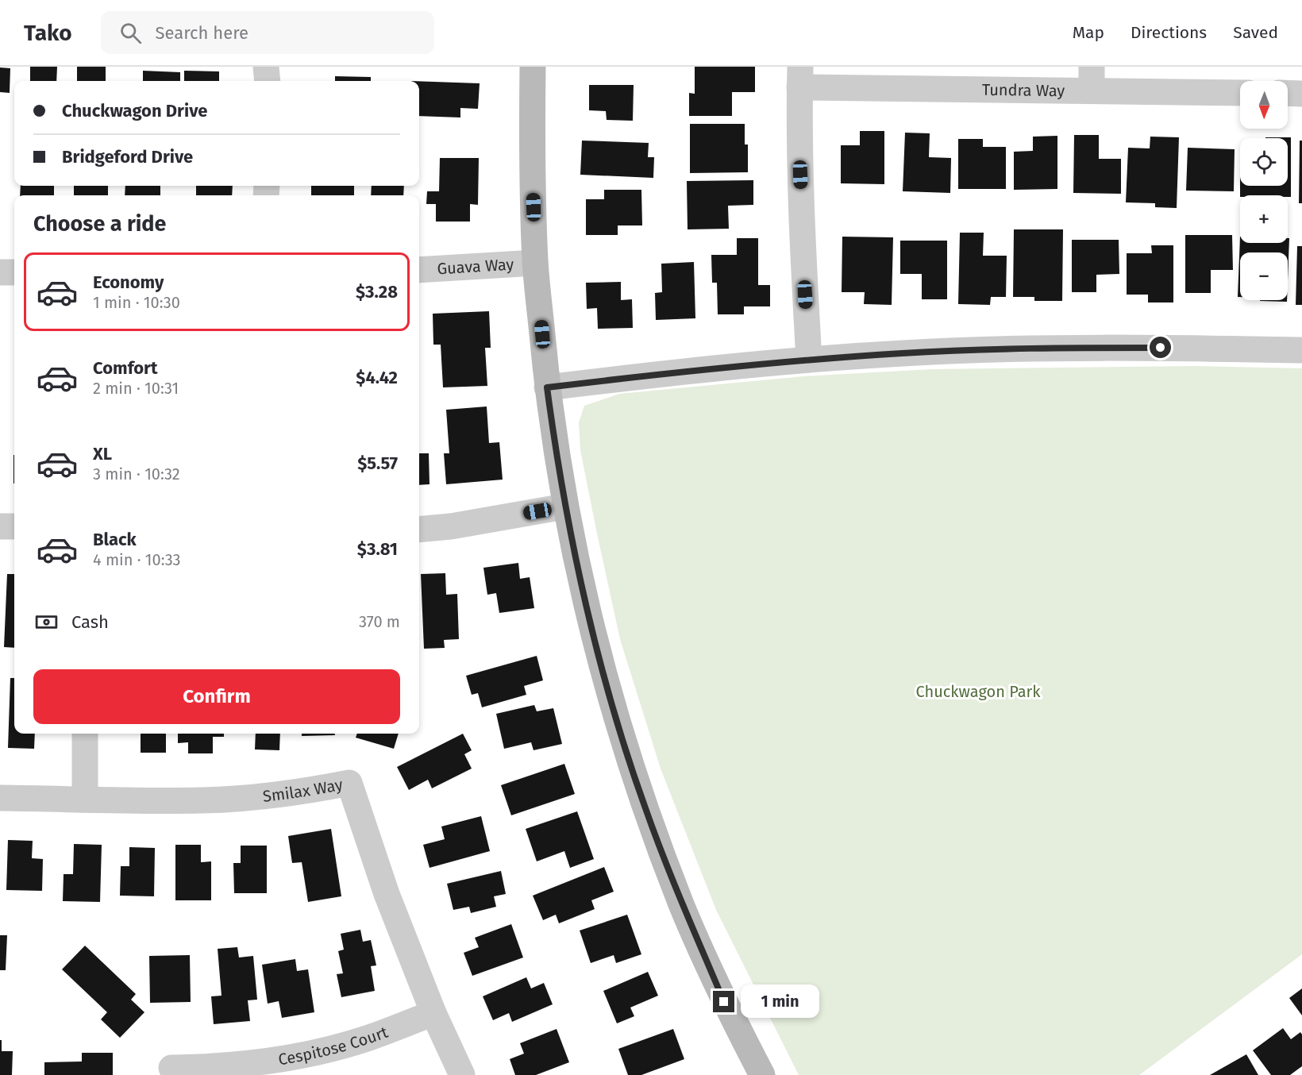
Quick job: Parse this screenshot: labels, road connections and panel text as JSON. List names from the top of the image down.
{
  "streets": {
    "street": [
      "Tundra Way",
      "Guava Way",
      "Smilax Way",
      "Cespitose Court"
    ]
  },
  "crossings": [
    ["Smilax Way", "Cespitose Court"]
  ],
  "parks": ["Chuckwagon Park"],
  "north": "bottom",
  "page": {
    "header": "Tako",
    "search": "Search here",
    "nav": ["Map", "Directions", "Saved"],
    "map_buttons": ["+", "−"],
    "banner": ["Chuckwagon Drive", "Bridgeford Drive"],
    "heading": "Choose a ride",
    "list": [
      {
        "name": "Economy",
        "note": "1 min · 10:30",
        "value": "$3.28"
      },
      {
        "name": "Comfort",
        "note": "2 min · 10:31",
        "value": "$4.42"
      },
      {
        "name": "XL",
        "note": "3 min · 10:32",
        "value": "$5.57"
      },
      {
        "name": "Black",
        "note": "4 min · 10:33",
        "value": "$3.81"
      }
    ],
    "pay": ["Cash", "370 m"],
    "buttons": "Confirm",
    "bubble": "1 min"
  }
}
